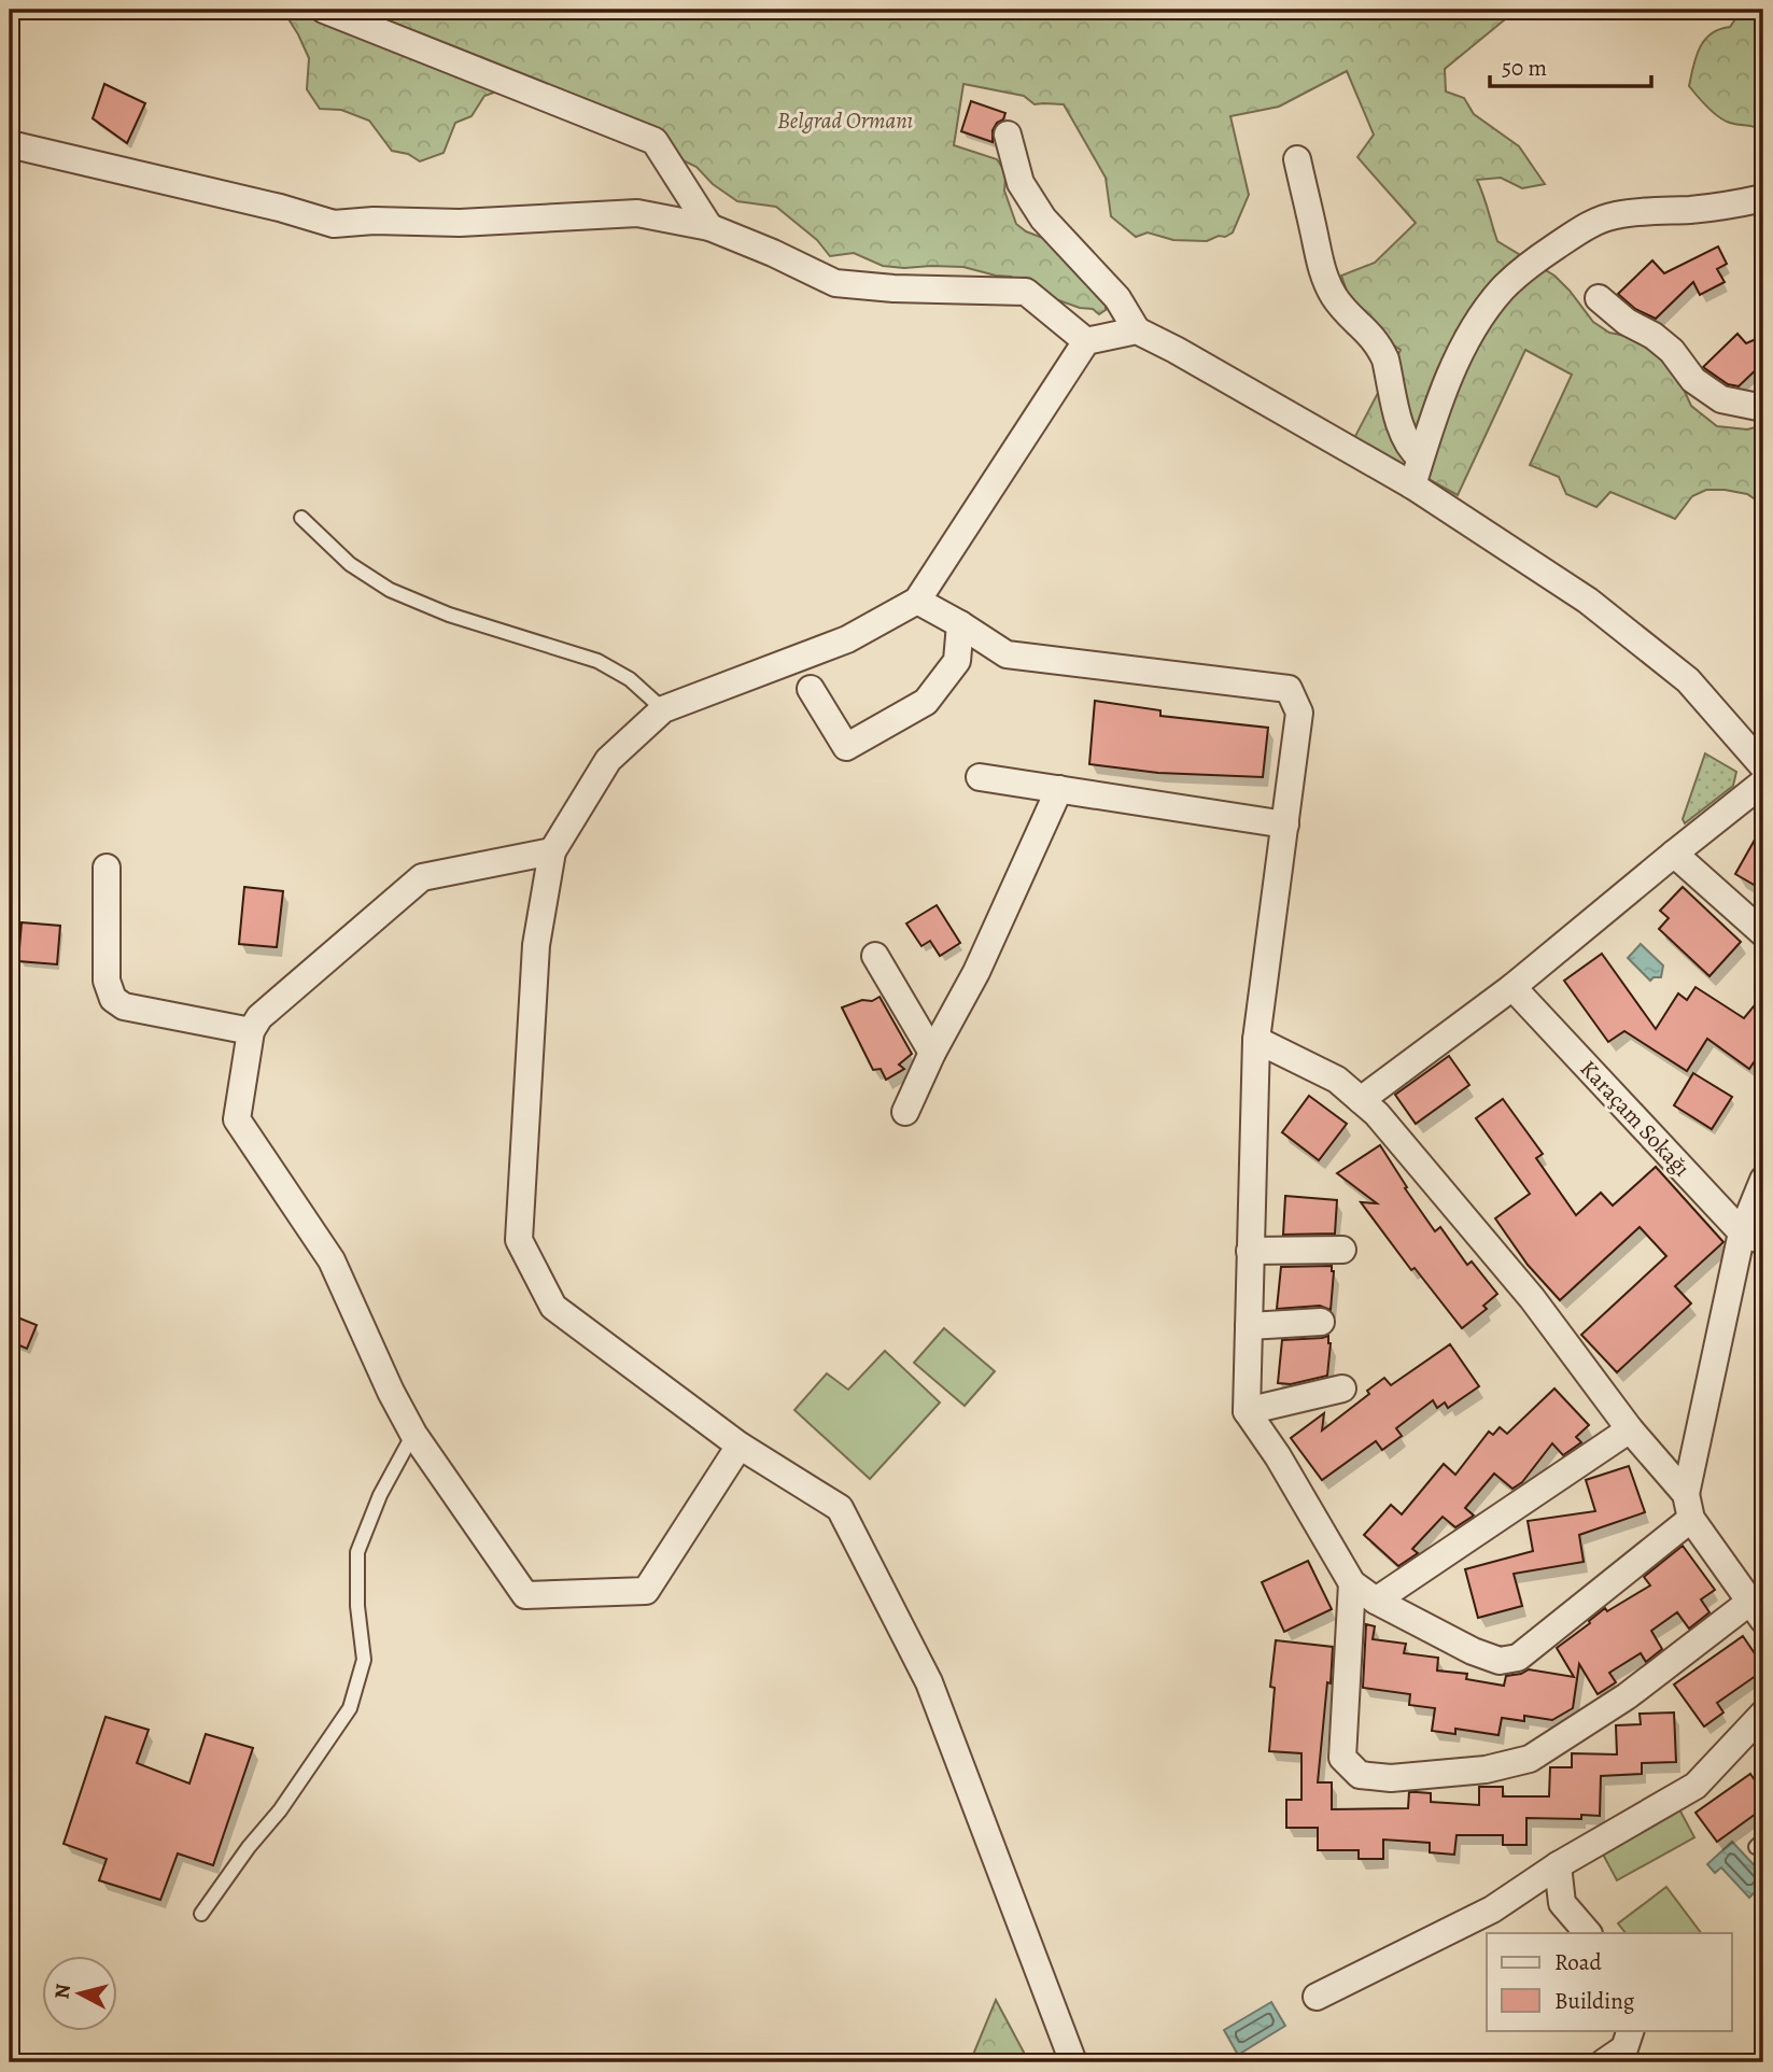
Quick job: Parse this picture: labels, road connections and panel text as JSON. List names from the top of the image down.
{
  "streets": {
    "street": ["Karaçam Sokağı"]
  },
  "parks": ["Belgrad Ormanı"],
  "legend": ["Road", "Building"],
  "scale_bar": "50 m",
  "north": "left"
}
